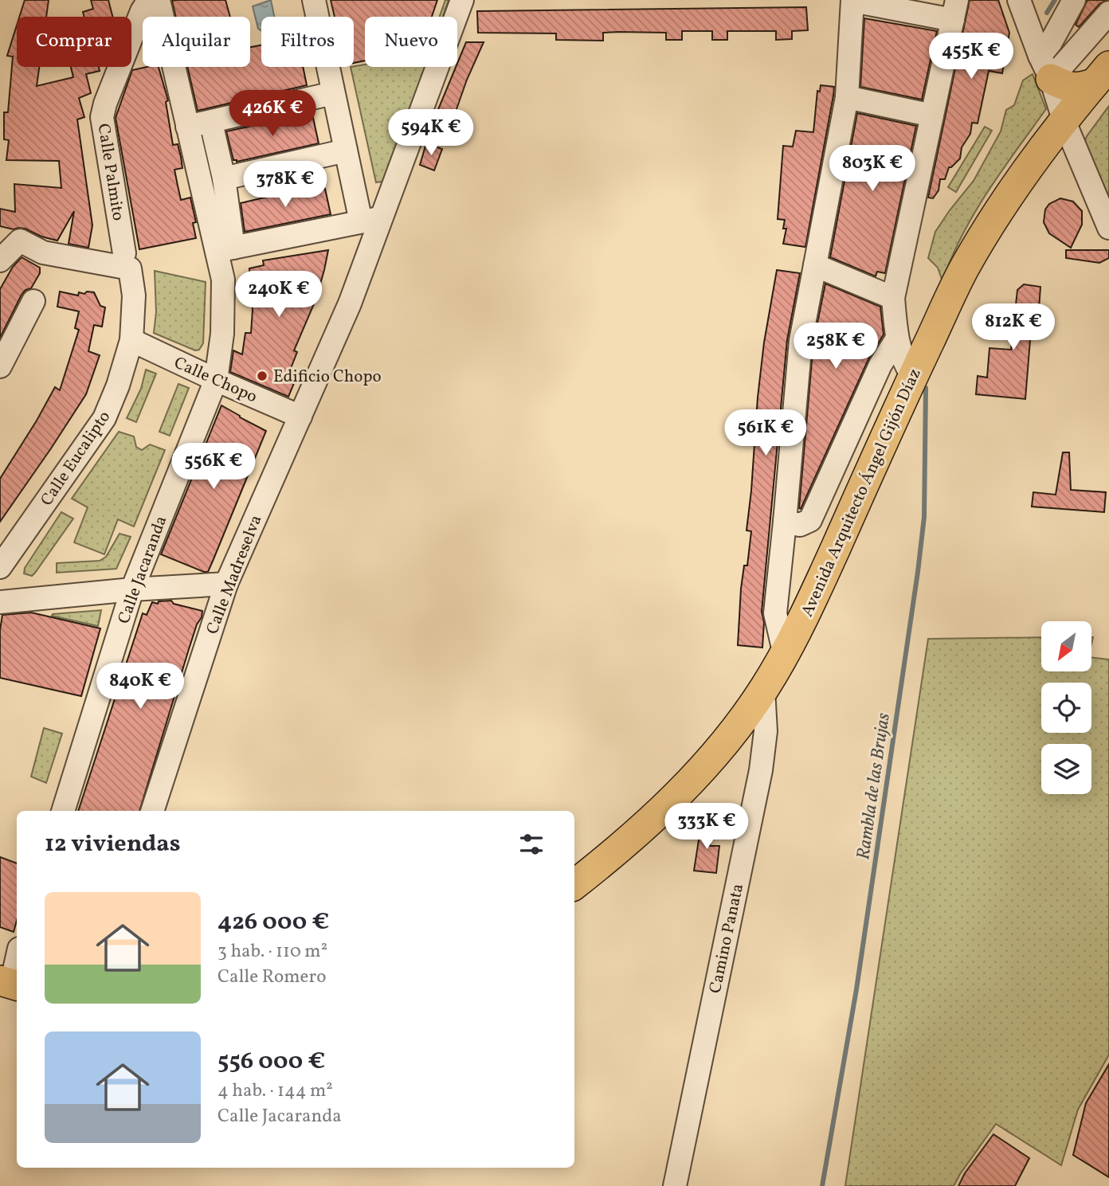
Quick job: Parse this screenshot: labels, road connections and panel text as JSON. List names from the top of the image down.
{
  "streets": {
    "main road": ["Avenida Arquitecto Ángel Gijón Díaz"],
    "street": [
      "Calle Palmito",
      "Calle Chopo",
      "Calle Eucalipto",
      "Calle Jacaranda",
      "Calle Madreselva",
      "Camino Panata"
    ]
  },
  "crossings": [
    ["Calle Chopo", "Calle Eucalipto"],
    ["Calle Chopo", "Calle Jacaranda"],
    ["Calle Chopo", "Calle Madreselva"],
    ["Avenida Arquitecto Ángel Gijón Díaz", "Camino Panata"]
  ],
  "water": ["Rambla de las Brujas"],
  "places": ["Edificio Chopo"],
  "north": "bottom left",
  "page": {
    "chip": [
      "Comprar",
      "Alquilar",
      "Filtros",
      "Nuevo"
    ],
    "price": [
      "455K €",
      "426K €",
      "594K €",
      "803K €",
      "378K €",
      "240K €",
      "812K €",
      "258K €",
      "561K €",
      "556K €",
      "840K €",
      "333K €"
    ],
    "heading": "12 viviendas",
    "list": [
      {
        "name": "426 000 €",
        "note": "3 hab. · 110 m² · Calle Romero"
      },
      {
        "name": "556 000 €",
        "note": "4 hab. · 144 m² · Calle Jacaranda"
      }
    ]
  }
}
